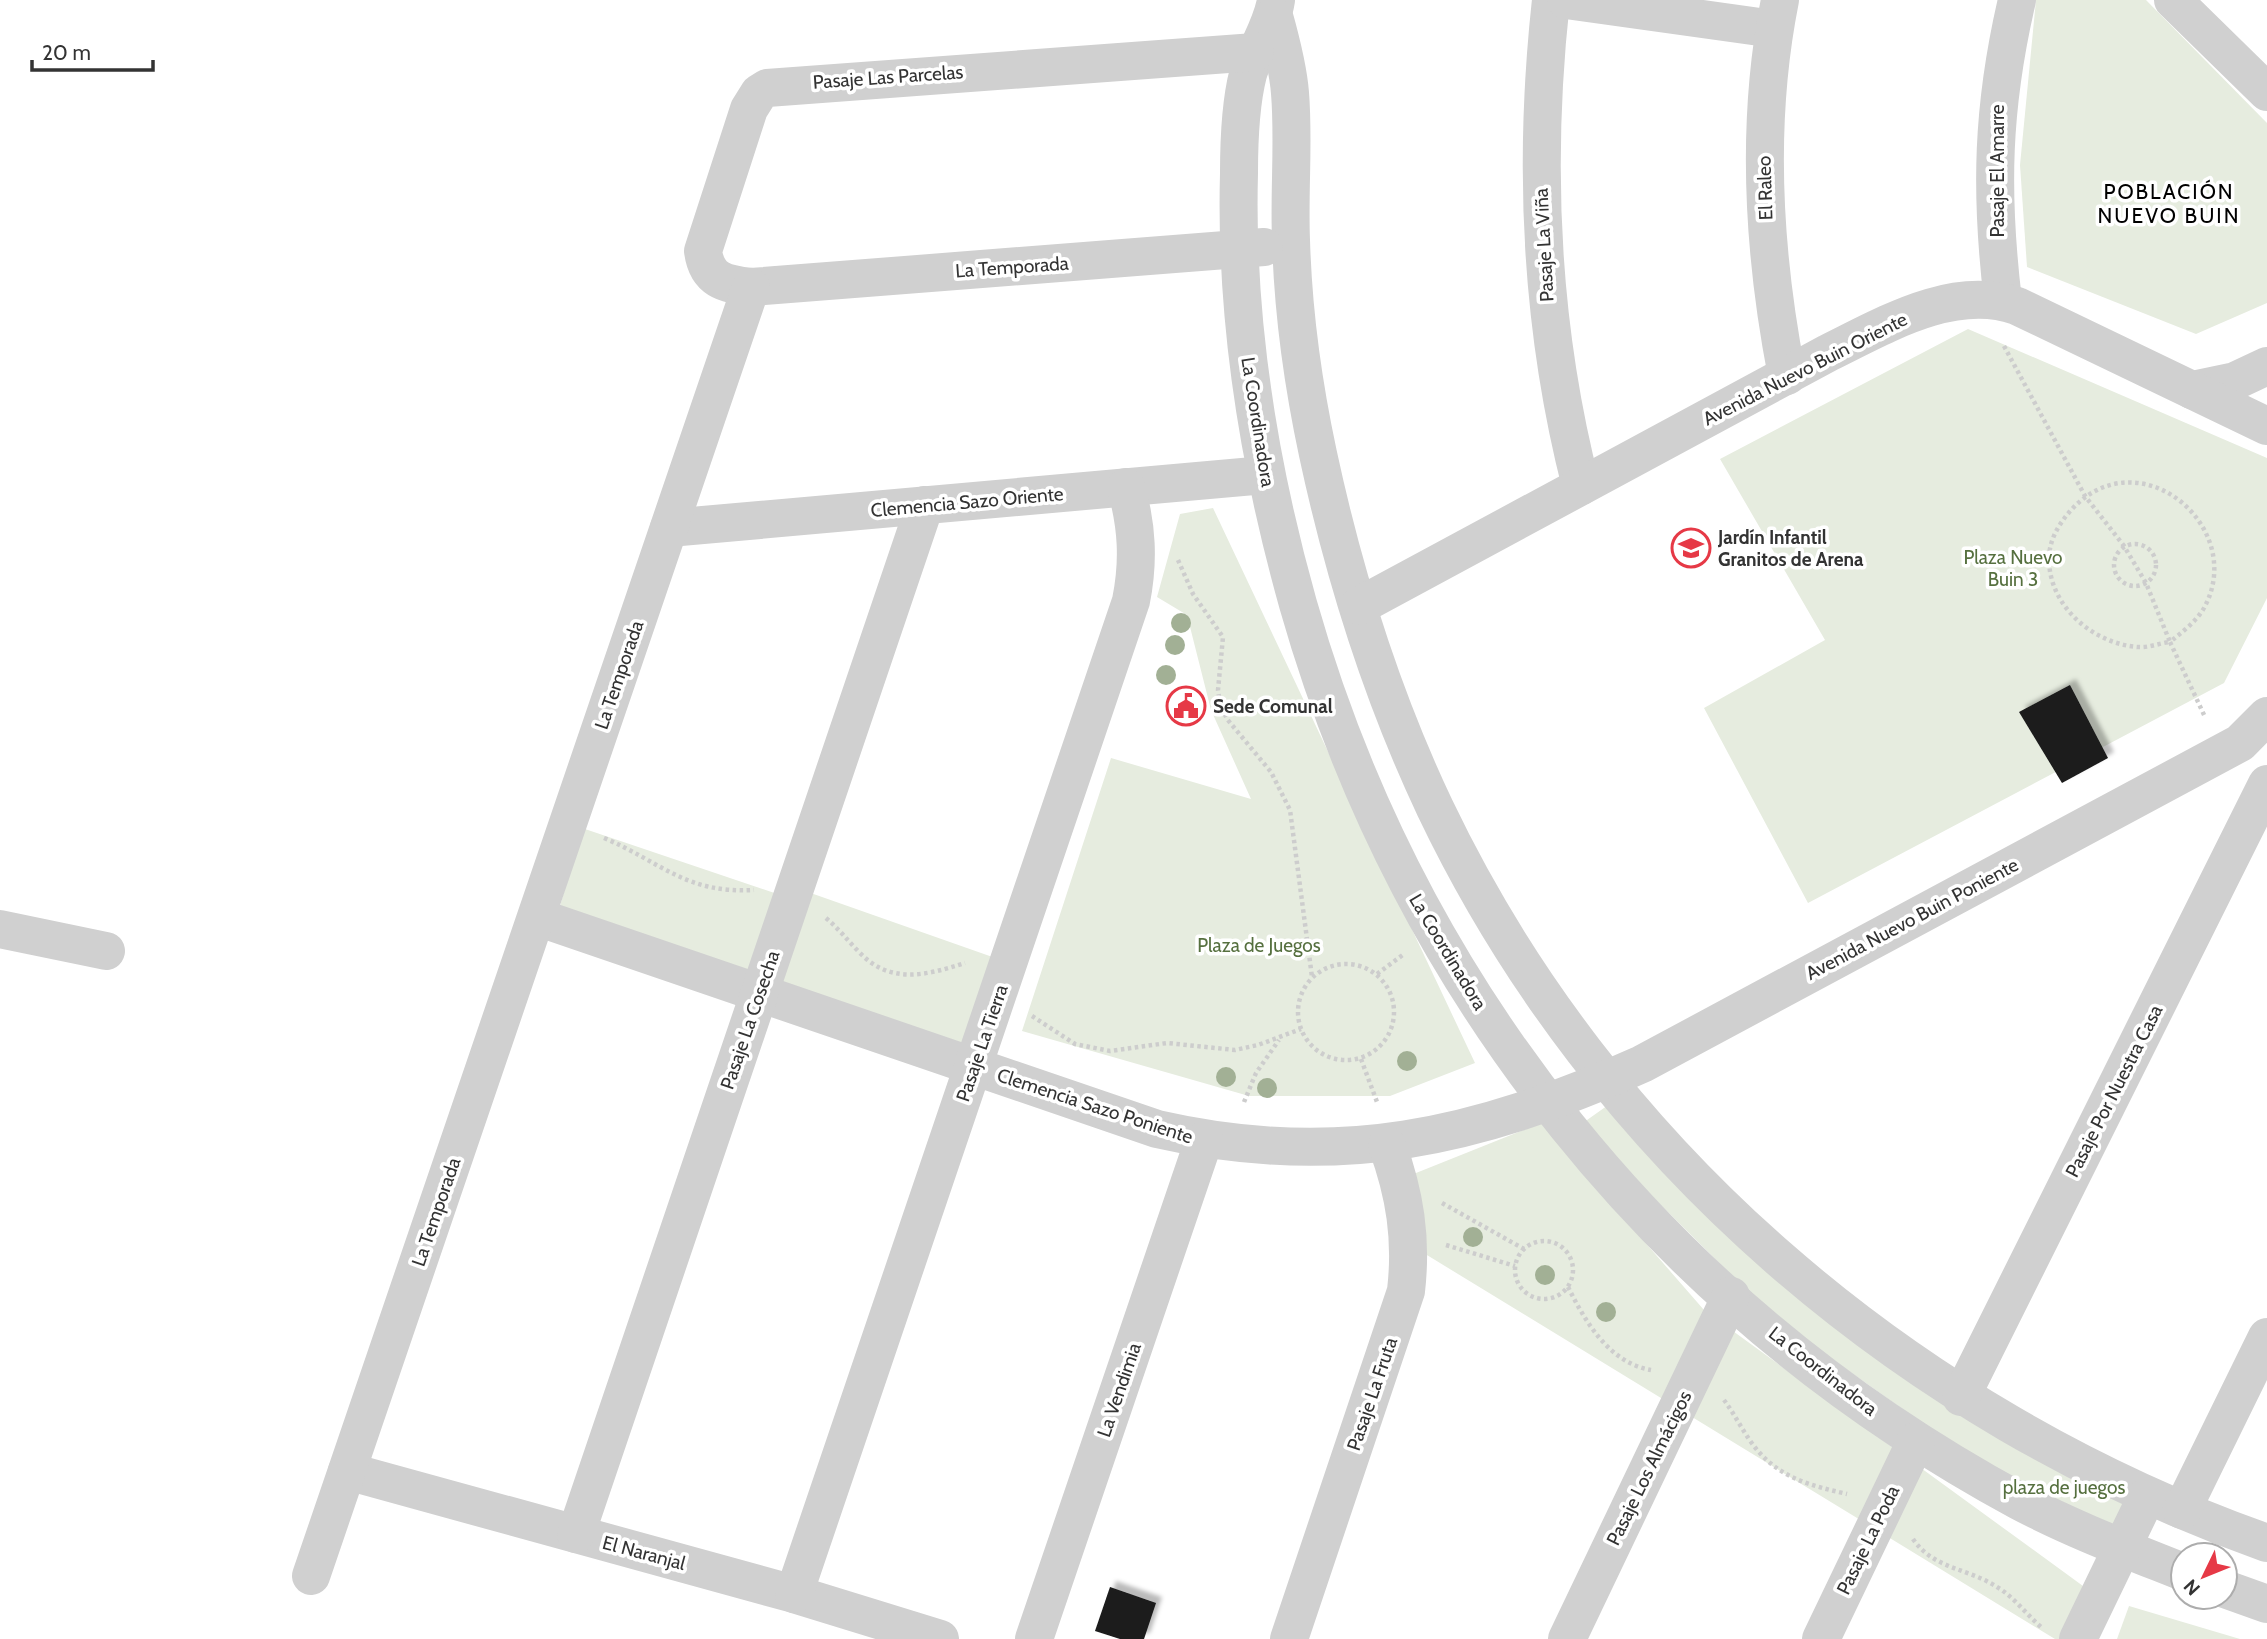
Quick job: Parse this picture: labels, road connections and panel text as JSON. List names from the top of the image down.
{
  "streets": {
    "street": [
      "Pasaje Las Parcelas",
      "Pasaje El Amarre",
      "El Raleo",
      "Pasaje La Viña",
      "La Temporada",
      "Avenida Nuevo Buin Oriente",
      "La Coordinadora",
      "Clemencia Sazo Oriente",
      "Avenida Nuevo Buin Poniente",
      "Pasaje La Cosecha",
      "Pasaje La Tierra",
      "Pasaje Por Nuestra Casa",
      "Clemencia Sazo Poniente",
      "La Vendimia",
      "Pasaje La Fruta",
      "Pasaje Los Almácigos",
      "Pasaje La Poda",
      "El Naranjal"
    ]
  },
  "crossings": [
    ["Pasaje Las Parcelas", "La Temporada"],
    ["Pasaje Las Parcelas", "La Coordinadora"],
    ["Pasaje El Amarre", "Avenida Nuevo Buin Oriente"],
    ["El Raleo", "Avenida Nuevo Buin Oriente"],
    ["Pasaje La Viña", "Avenida Nuevo Buin Oriente"],
    ["La Temporada", "La Coordinadora"],
    ["La Temporada", "Clemencia Sazo Oriente"],
    ["La Temporada", "Clemencia Sazo Poniente"],
    ["La Temporada", "El Naranjal"],
    ["Avenida Nuevo Buin Oriente", "La Coordinadora"],
    ["La Coordinadora", "Clemencia Sazo Oriente"],
    ["La Coordinadora", "Avenida Nuevo Buin Poniente"],
    ["La Coordinadora", "Pasaje Por Nuestra Casa"],
    ["La Coordinadora", "Clemencia Sazo Poniente"],
    ["La Coordinadora", "Pasaje Los Almácigos"],
    ["La Coordinadora", "Pasaje La Poda"],
    ["Clemencia Sazo Oriente", "Pasaje La Cosecha"],
    ["Clemencia Sazo Oriente", "Pasaje La Tierra"],
    ["Avenida Nuevo Buin Poniente", "Clemencia Sazo Poniente"],
    ["Pasaje La Cosecha", "Clemencia Sazo Poniente"],
    ["Pasaje La Cosecha", "El Naranjal"],
    ["Pasaje La Tierra", "Clemencia Sazo Poniente"],
    ["Pasaje La Tierra", "El Naranjal"],
    ["Clemencia Sazo Poniente", "La Vendimia"],
    ["Clemencia Sazo Poniente", "Pasaje La Fruta"]
  ],
  "districts": ["POBLACIÓN NUEVO BUIN"],
  "parks": ["Plaza Nuevo Buin 3", "Plaza de Juegos", "plaza de juegos"],
  "places": {
    "school or university": ["Jardín Infantil Granitos de Arena"],
    "public building": ["Sede Comunal"]
  },
  "scale_bar": "20 m",
  "north": "bottom left"
}
